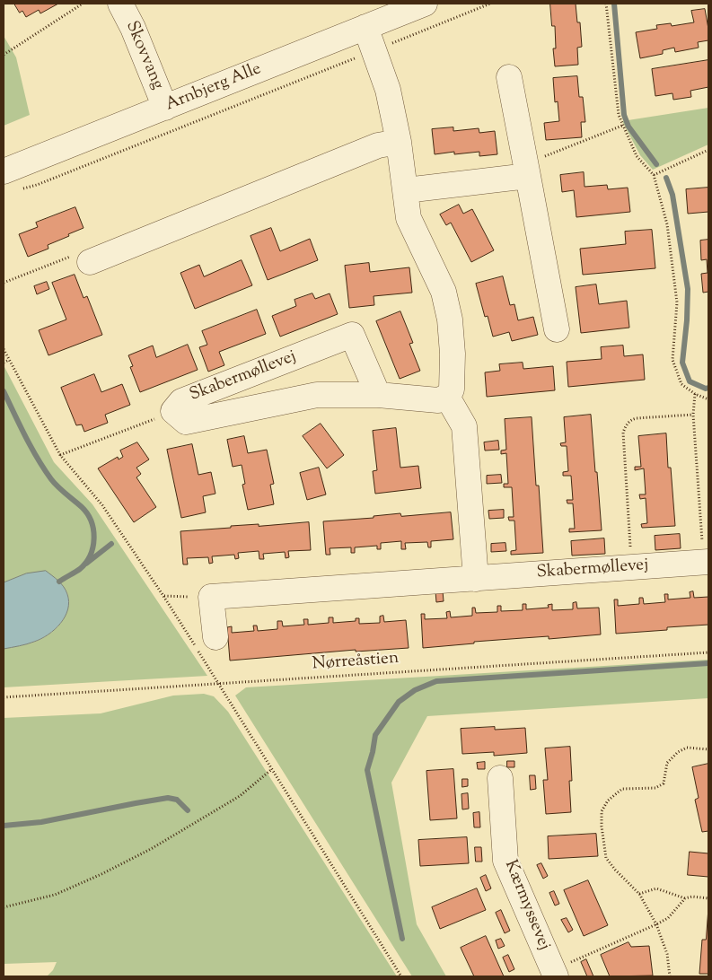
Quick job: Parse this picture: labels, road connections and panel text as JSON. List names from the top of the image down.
{
  "streets": {
    "street": [
      "Skovvang",
      "Arnbjerg Alle",
      "Skabermøllevej",
      "Kærmyssevej"
    ],
    "path": ["Nørreåstien"]
  },
  "crossings": [
    ["Skovvang", "Arnbjerg Alle"]
  ]
}
